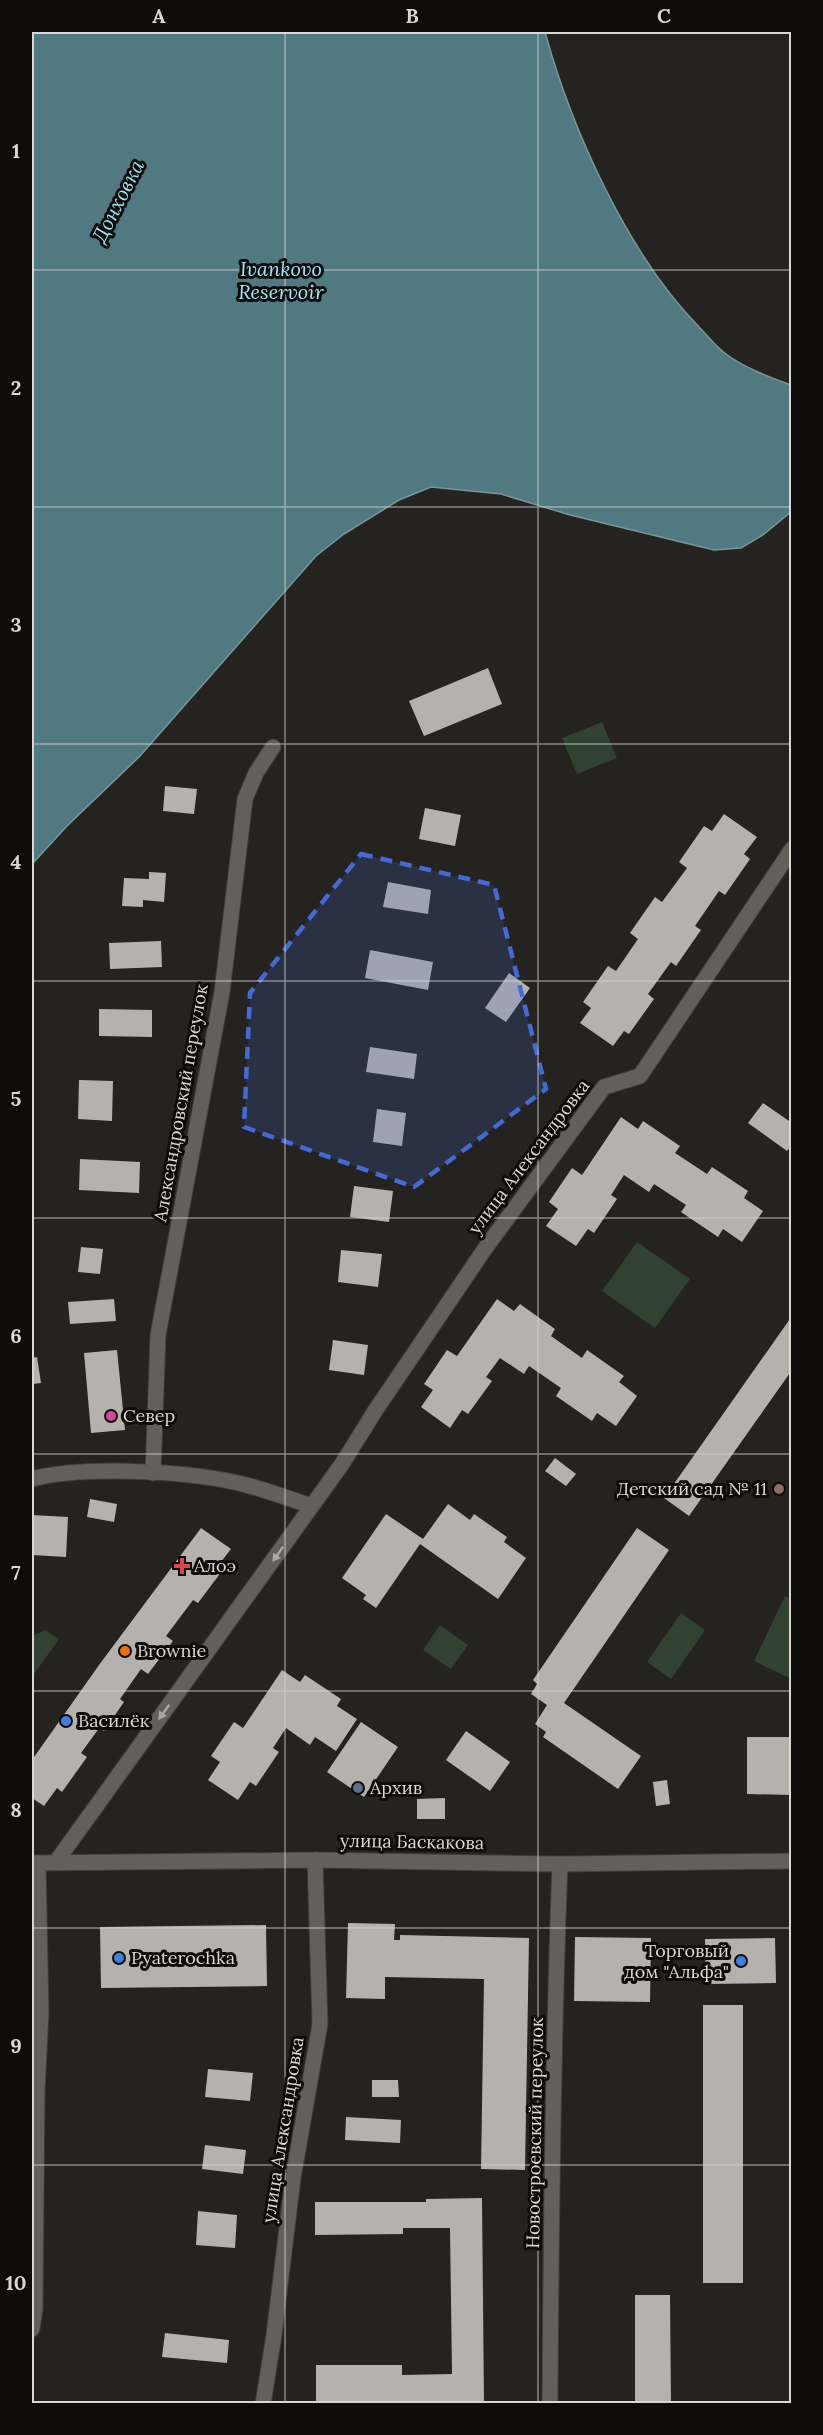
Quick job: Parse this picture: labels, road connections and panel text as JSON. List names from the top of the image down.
{
  "streets": {
    "street": [
      "Александровский переулок",
      "улица Александровка",
      "улица Баскакова",
      "Новостроевский переулок"
    ]
  },
  "crossings": [
    ["улица Александровка", "улица Баскакова"],
    ["улица Баскакова", "Новостроевский переулок"]
  ],
  "water": ["Донховка", "Ivankovo Reservoir"],
  "places": {
    "other": [
      "Север",
      "Детский сад № 11",
      "Brownie",
      "Василёк",
      "Архив",
      "Pyaterochka",
      "Торговый дом \"Альфа\""
    ],
    "health": ["Алоэ"]
  },
  "grid": {
    "columns": ["A", "B", "C"],
    "rows": [
      "1",
      "2",
      "3",
      "4",
      "5",
      "6",
      "7",
      "8",
      "9",
      "10"
    ]
  }
}
